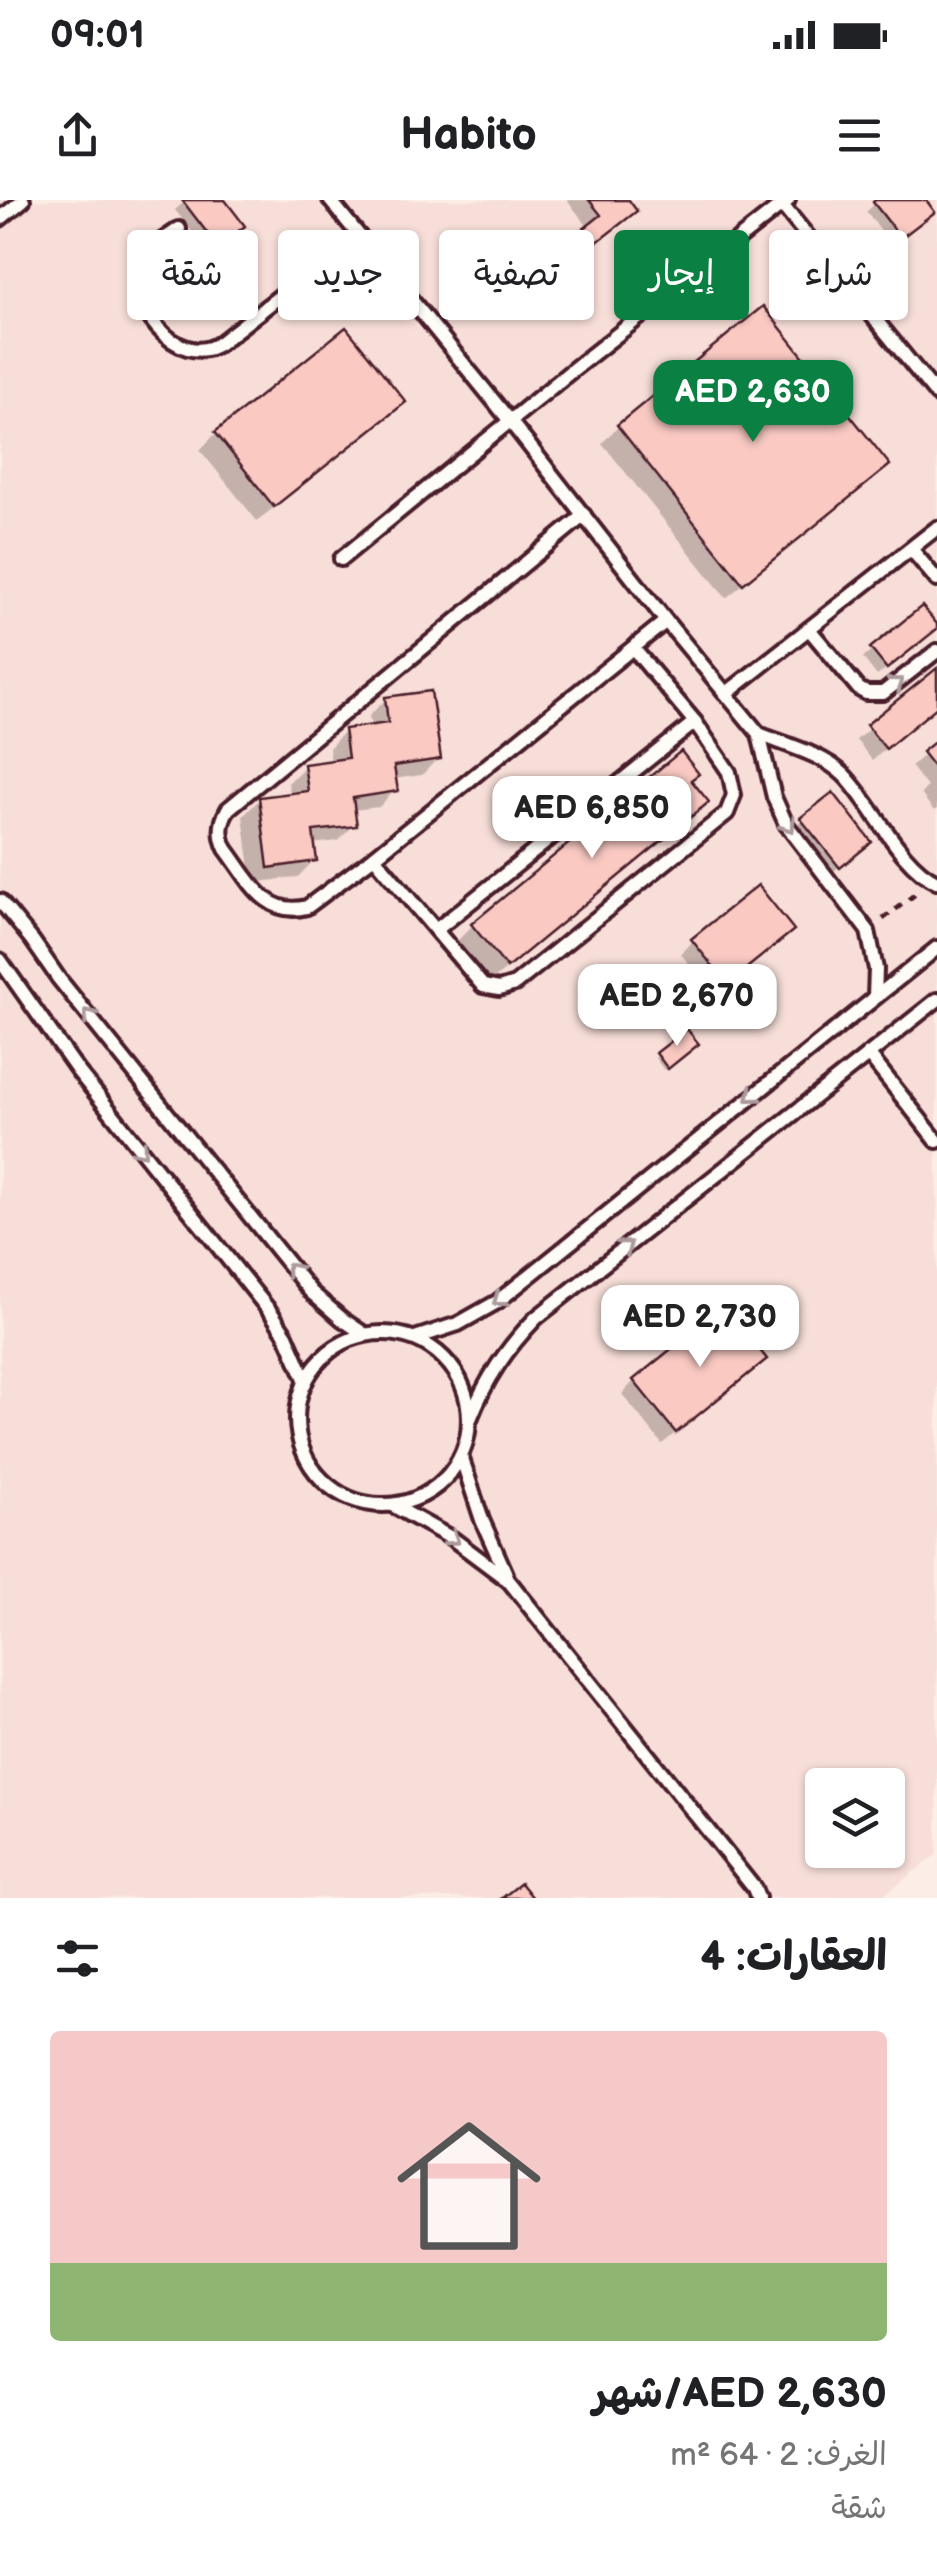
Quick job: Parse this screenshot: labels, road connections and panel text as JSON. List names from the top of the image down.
{
  "page": {
    "status": "09:01",
    "header": "Habito",
    "chip": [
      "شراء",
      "إيجار",
      "تصفية",
      "جديد",
      "شقة"
    ],
    "price": [
      "AED 2,630",
      "AED 6,850",
      "AED 2,670",
      "AED 2,730"
    ],
    "heading": "العقارات: 4",
    "list": [
      {
        "name": "AED 2,630/شهر",
        "note": "الغرف: 2 · 64 m² · شقة"
      }
    ]
  }
}
